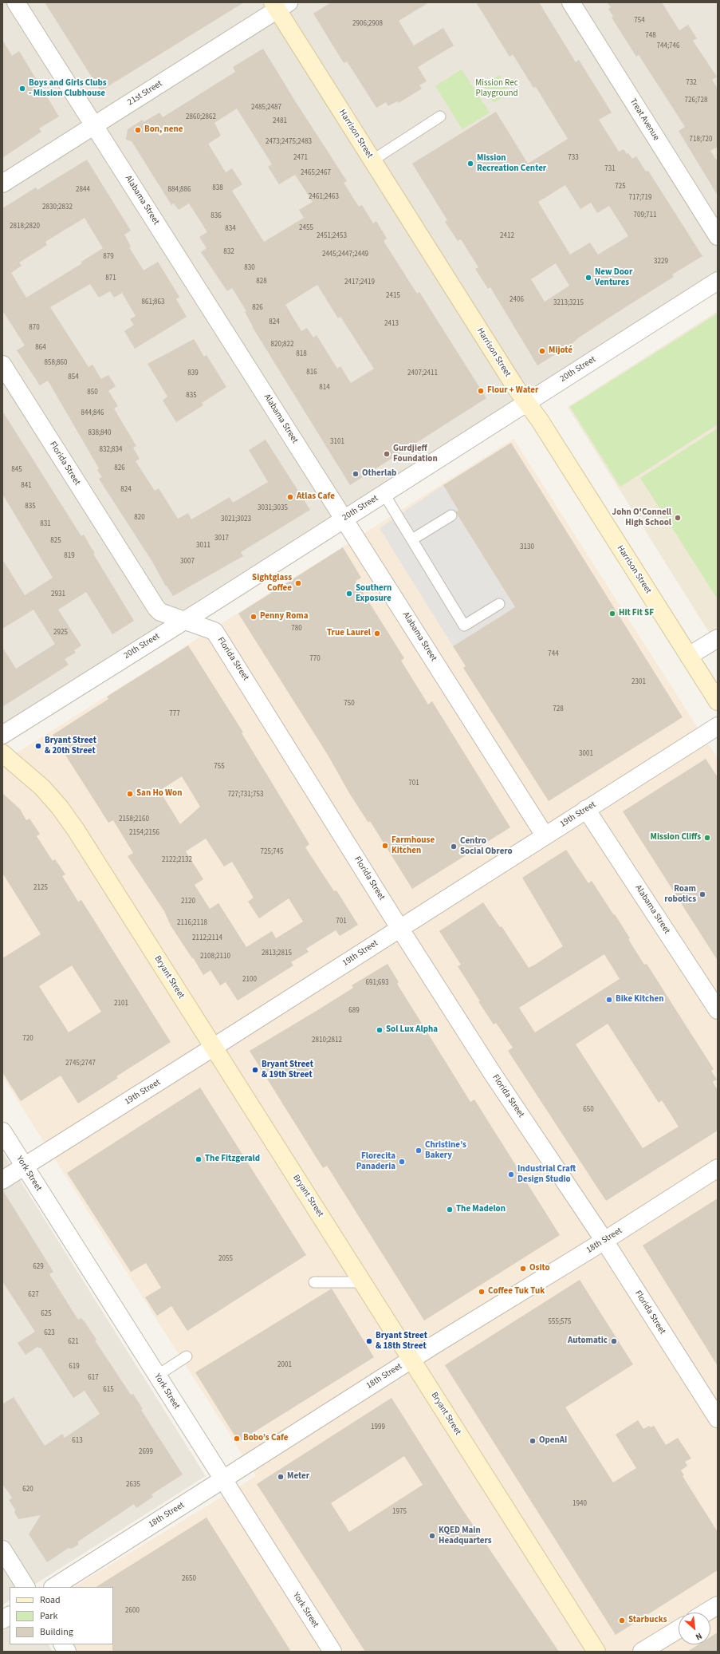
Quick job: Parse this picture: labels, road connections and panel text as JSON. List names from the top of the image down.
{
  "streets": {
    "street": [
      "21st Street",
      "Treat Avenue",
      "Harrison Street",
      "Alabama Street",
      "20th Street",
      "Florida Street",
      "19th Street",
      "Bryant Street",
      "York Street",
      "18th Street"
    ]
  },
  "crossings": [
    ["21st Street", "Harrison Street"],
    ["21st Street", "Alabama Street"],
    ["Harrison Street", "20th Street"],
    ["Alabama Street", "20th Street"],
    ["Alabama Street", "19th Street"],
    ["20th Street", "Florida Street"],
    ["Florida Street", "19th Street"],
    ["Florida Street", "18th Street"],
    ["19th Street", "Bryant Street"],
    ["19th Street", "York Street"],
    ["Bryant Street", "18th Street"],
    ["York Street", "18th Street"]
  ],
  "parks": ["Mission Rec Playground"],
  "places": [
    "Boys and Girls Clubs - Mission Clubhouse",
    "Bon, nene",
    "Mission Recreation Center",
    "New Door Ventures",
    "Mijoté",
    "Flour + Water",
    "Gurdjieff Foundation",
    "Otherlab",
    "Atlas Cafe",
    "John O'Connell High School",
    "Sightglass Coffee",
    "Southern Exposure",
    "Hit Fit SF",
    "Penny Roma",
    "True Laurel",
    "Bryant Street & 20th Street",
    "San Ho Won",
    "Mission Cliffs",
    "Farmhouse Kitchen",
    "Centro Social Obrero",
    "Roam robotics",
    "Bike Kitchen",
    "Sol Lux Alpha",
    "Bryant Street & 19th Street",
    "Christine’s Bakery",
    "The Fitzgerald",
    "Florecita Panaderia",
    "Industrial Craft Design Studio",
    "The Madelon",
    "Osito",
    "Coffee Tuk Tuk",
    "Bryant Street & 18th Street",
    "Automatic",
    "Bobo’s Cafe",
    "OpenAI",
    "Meter",
    "KQED Main Headquarters",
    "Starbucks"
  ],
  "house_numbers": [
    "754",
    "2906;2908",
    "748",
    "744;746",
    "732",
    "726;728",
    "2485;2487",
    "2860;2862",
    "2481",
    "718;720",
    "2473;2475;2483",
    "2471",
    "733",
    "731",
    "2465;2467",
    "725",
    "838",
    "2844",
    "884;886",
    "2461;2463",
    "717;719",
    "2830;2832",
    "709;711",
    "836",
    "2818;2820",
    "2455",
    "834",
    "2451;2453",
    "2412",
    "832",
    "2445;2447;2449",
    "879",
    "3229",
    "830",
    "871",
    "828",
    "2417;2419",
    "2415",
    "2406",
    "861;863",
    "3213;3215",
    "826",
    "824",
    "2413",
    "870",
    "820;822",
    "864",
    "818",
    "858;860",
    "816",
    "839",
    "2407;2411",
    "854",
    "814",
    "850",
    "835",
    "844;846",
    "838;840",
    "3101",
    "832;834",
    "826",
    "845",
    "841",
    "824",
    "835",
    "3031;3035",
    "820",
    "3021;3023",
    "831",
    "3017",
    "825",
    "3011",
    "3130",
    "819",
    "3007",
    "2931",
    "780",
    "2925",
    "744",
    "770",
    "2301",
    "750",
    "728",
    "777",
    "3001",
    "755",
    "701",
    "727;731;753",
    "2158;2160",
    "2154;2156",
    "725;745",
    "2122;2132",
    "2125",
    "2120",
    "701",
    "2116;2118",
    "2112;2114",
    "2813;2815",
    "2108;2110",
    "2100",
    "691;693",
    "2101",
    "689",
    "720",
    "2810;2812",
    "2745;2747",
    "650",
    "2055",
    "629",
    "627",
    "625",
    "555;575",
    "623",
    "621",
    "2001",
    "619",
    "617",
    "615",
    "1999",
    "613",
    "2699",
    "2635",
    "620",
    "1940",
    "1975",
    "2650",
    "2600"
  ],
  "legend": ["Road", "Park", "Building"],
  "north": "bottom right"
}
